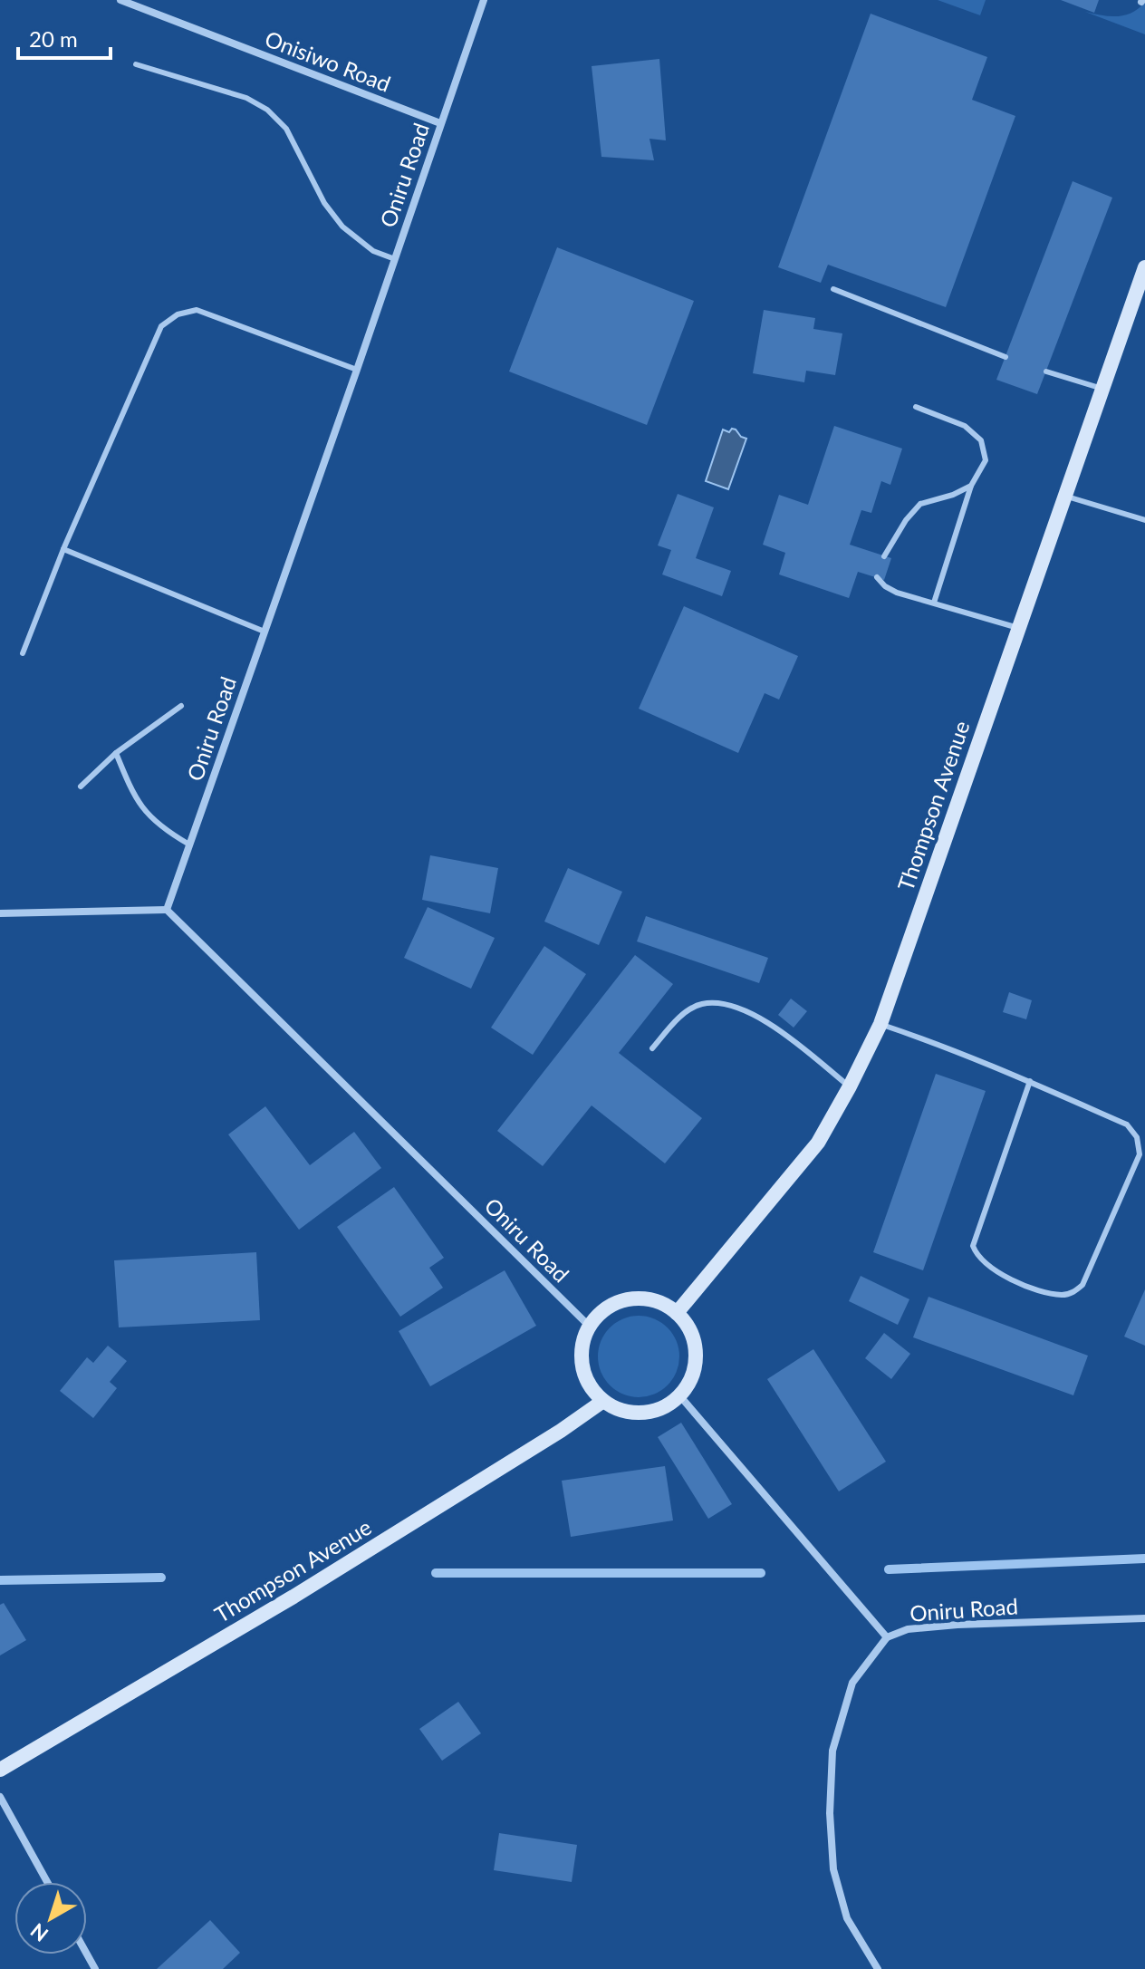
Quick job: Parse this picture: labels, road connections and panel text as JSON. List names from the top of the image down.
{
  "streets": {
    "street": ["Onisiwo Road", "Oniru Road", "Thompson Avenue"]
  },
  "crossings": [
    ["Onisiwo Road", "Oniru Road"],
    ["Oniru Road", "Thompson Avenue"]
  ],
  "scale_bar": "20 m",
  "north": "bottom left"
}
